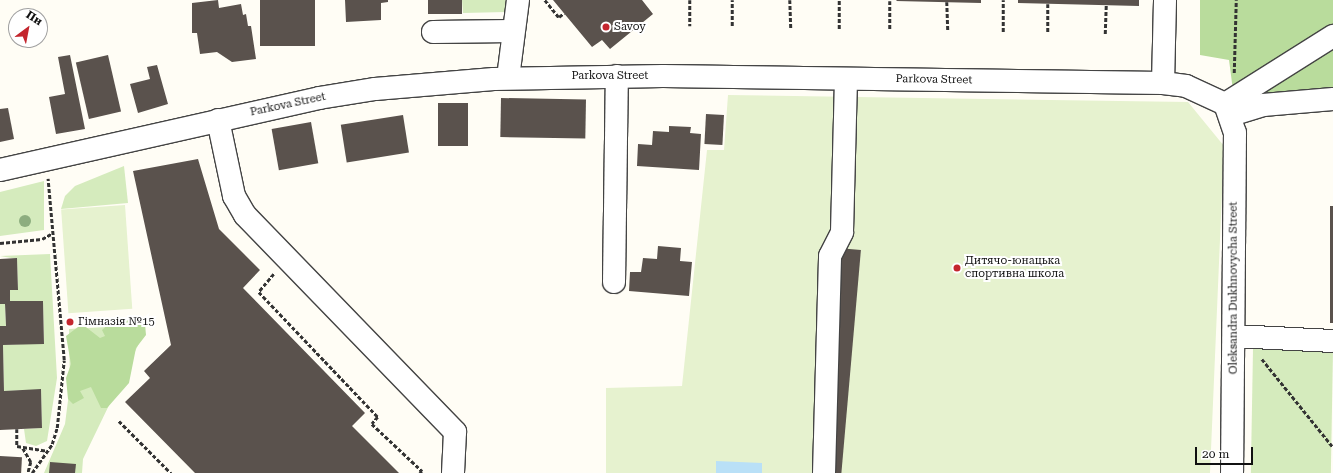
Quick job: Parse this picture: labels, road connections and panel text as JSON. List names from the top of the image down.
{
  "streets": {
    "street": ["Parkova Street", "Oleksandra Dukhnovycha Street"]
  },
  "crossings": [
    ["Parkova Street", "Oleksandra Dukhnovycha Street"]
  ],
  "places": ["Savoy", "Дитячо-юнацька спортивна школа", "Гімназія №15"],
  "scale_bar": "20 m",
  "north": "top right"
}
